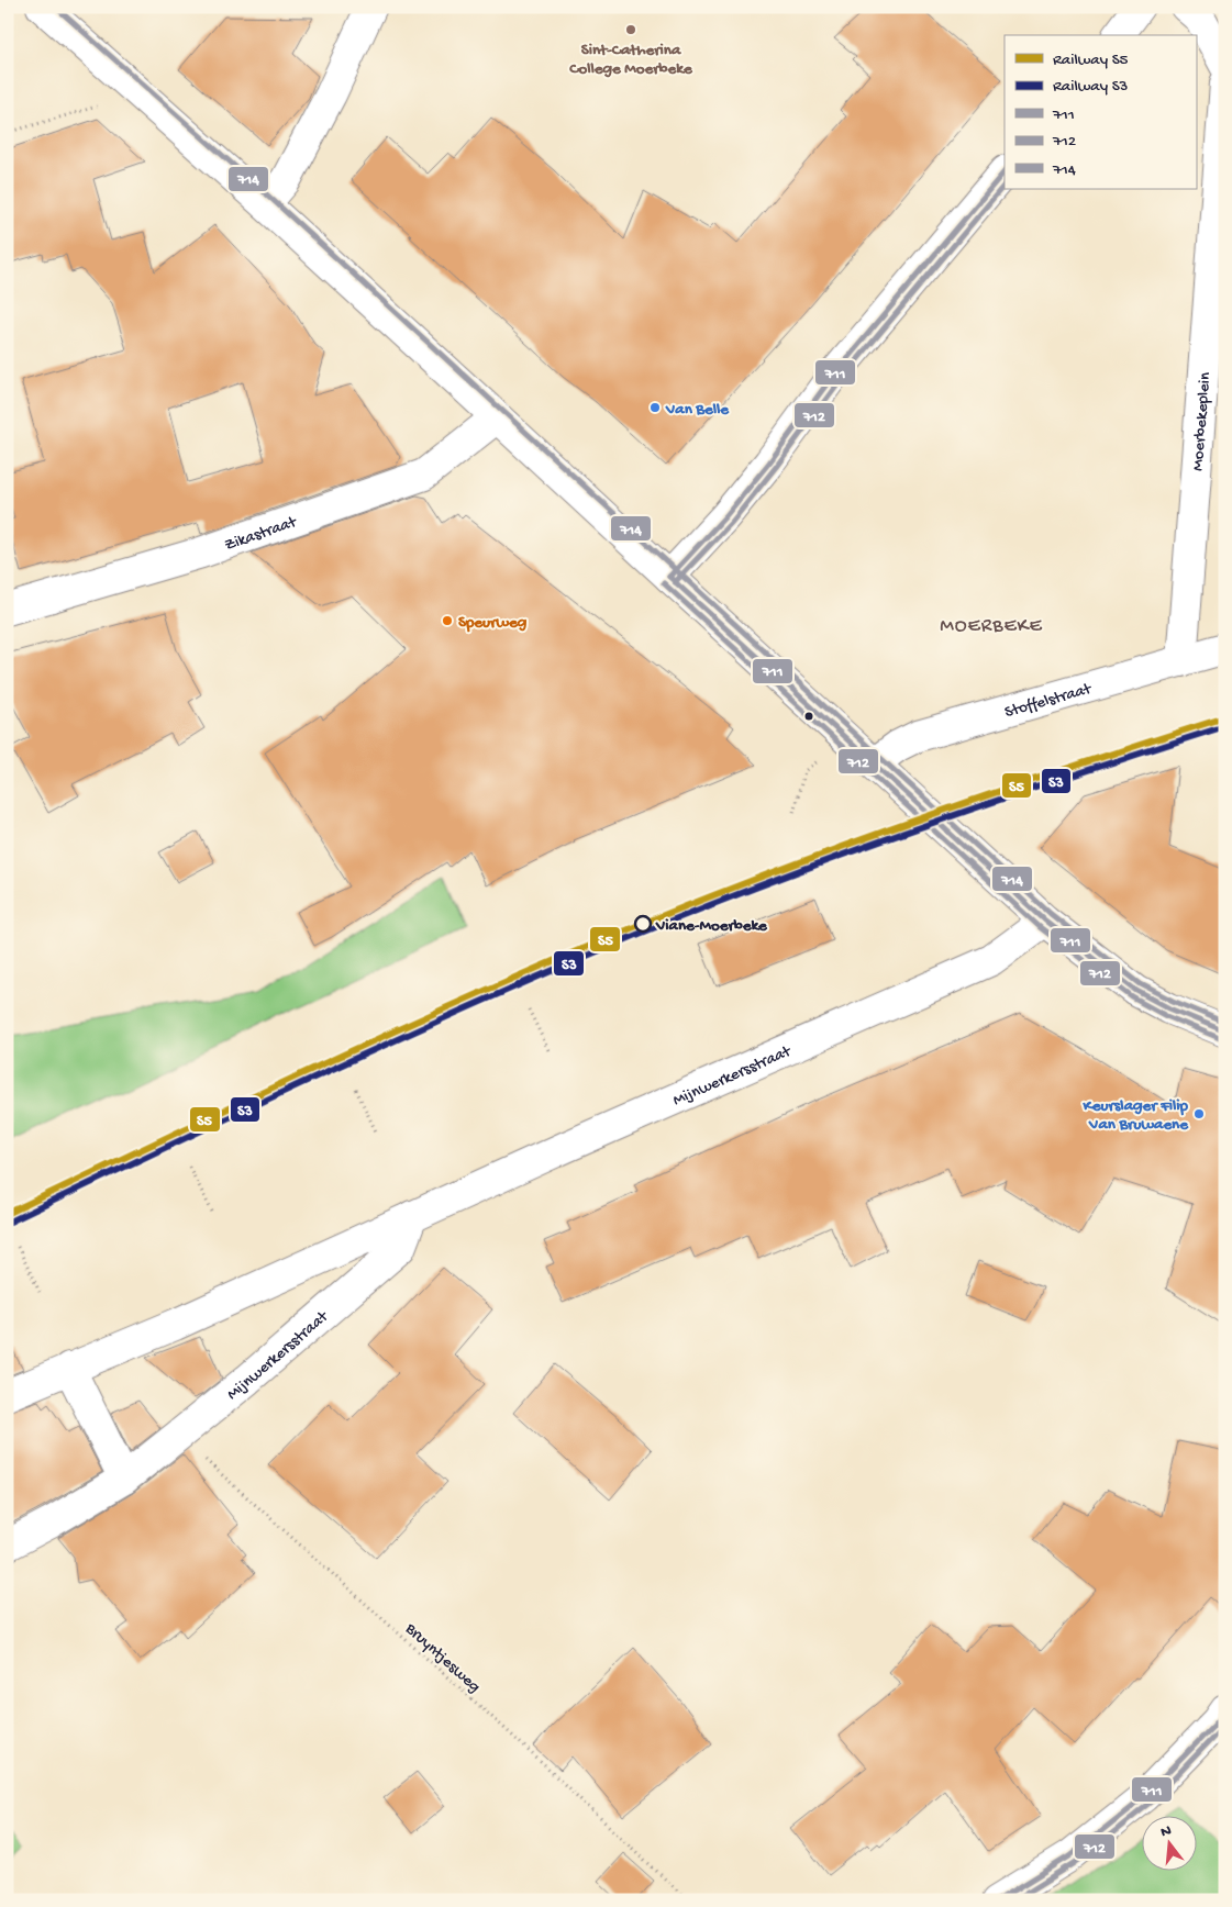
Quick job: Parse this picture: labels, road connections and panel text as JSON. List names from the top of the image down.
{
  "streets": {
    "street": [
      "Moerbekeplein",
      "Zikastraat",
      "Stoffelstraat",
      "Mijnwerkersstraat"
    ],
    "path": ["Bruyntjesweg"]
  },
  "crossings": [
    ["Moerbekeplein", "Stoffelstraat"],
    ["Mijnwerkersstraat", "Bruyntjesweg"]
  ],
  "districts": ["MOERBEKE"],
  "places": [
    "Sint-Catherina College Moerbeke",
    "Van Belle",
    "Speurweg",
    "Viane-Moerbeke",
    "Keurslager Filip Van Bruwaene"
  ],
  "lines": [
    "transit line 714",
    "transit line 711",
    "transit line 712",
    "rail line S5",
    "rail line S3"
  ],
  "legend": [
    "Railway S5",
    "Railway S3",
    "711",
    "712",
    "714"
  ],
  "north": "top"
}
